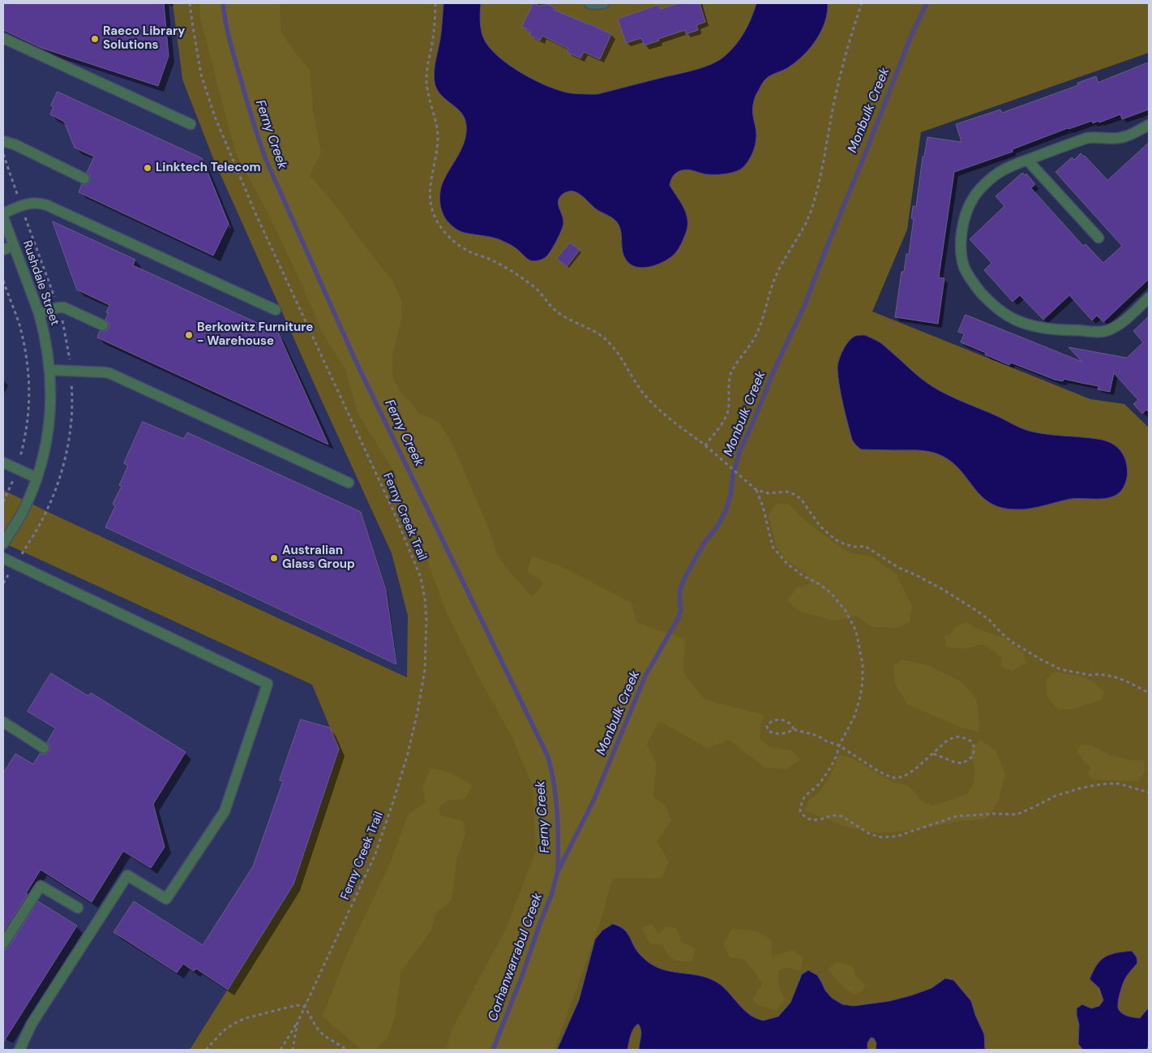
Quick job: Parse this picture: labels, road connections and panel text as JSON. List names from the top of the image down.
{
  "streets": {
    "street": ["Rushdale Street"],
    "path": ["Ferny Creek Trail"]
  },
  "water": ["Monbulk Creek", "Ferny Creek", "Corhanwarrabul Creek"],
  "places": [
    "Raeco Library Solutions",
    "Linktech Telecom",
    "Berkowitz Furniture - Warehouse",
    "Australian Glass Group"
  ]
}
